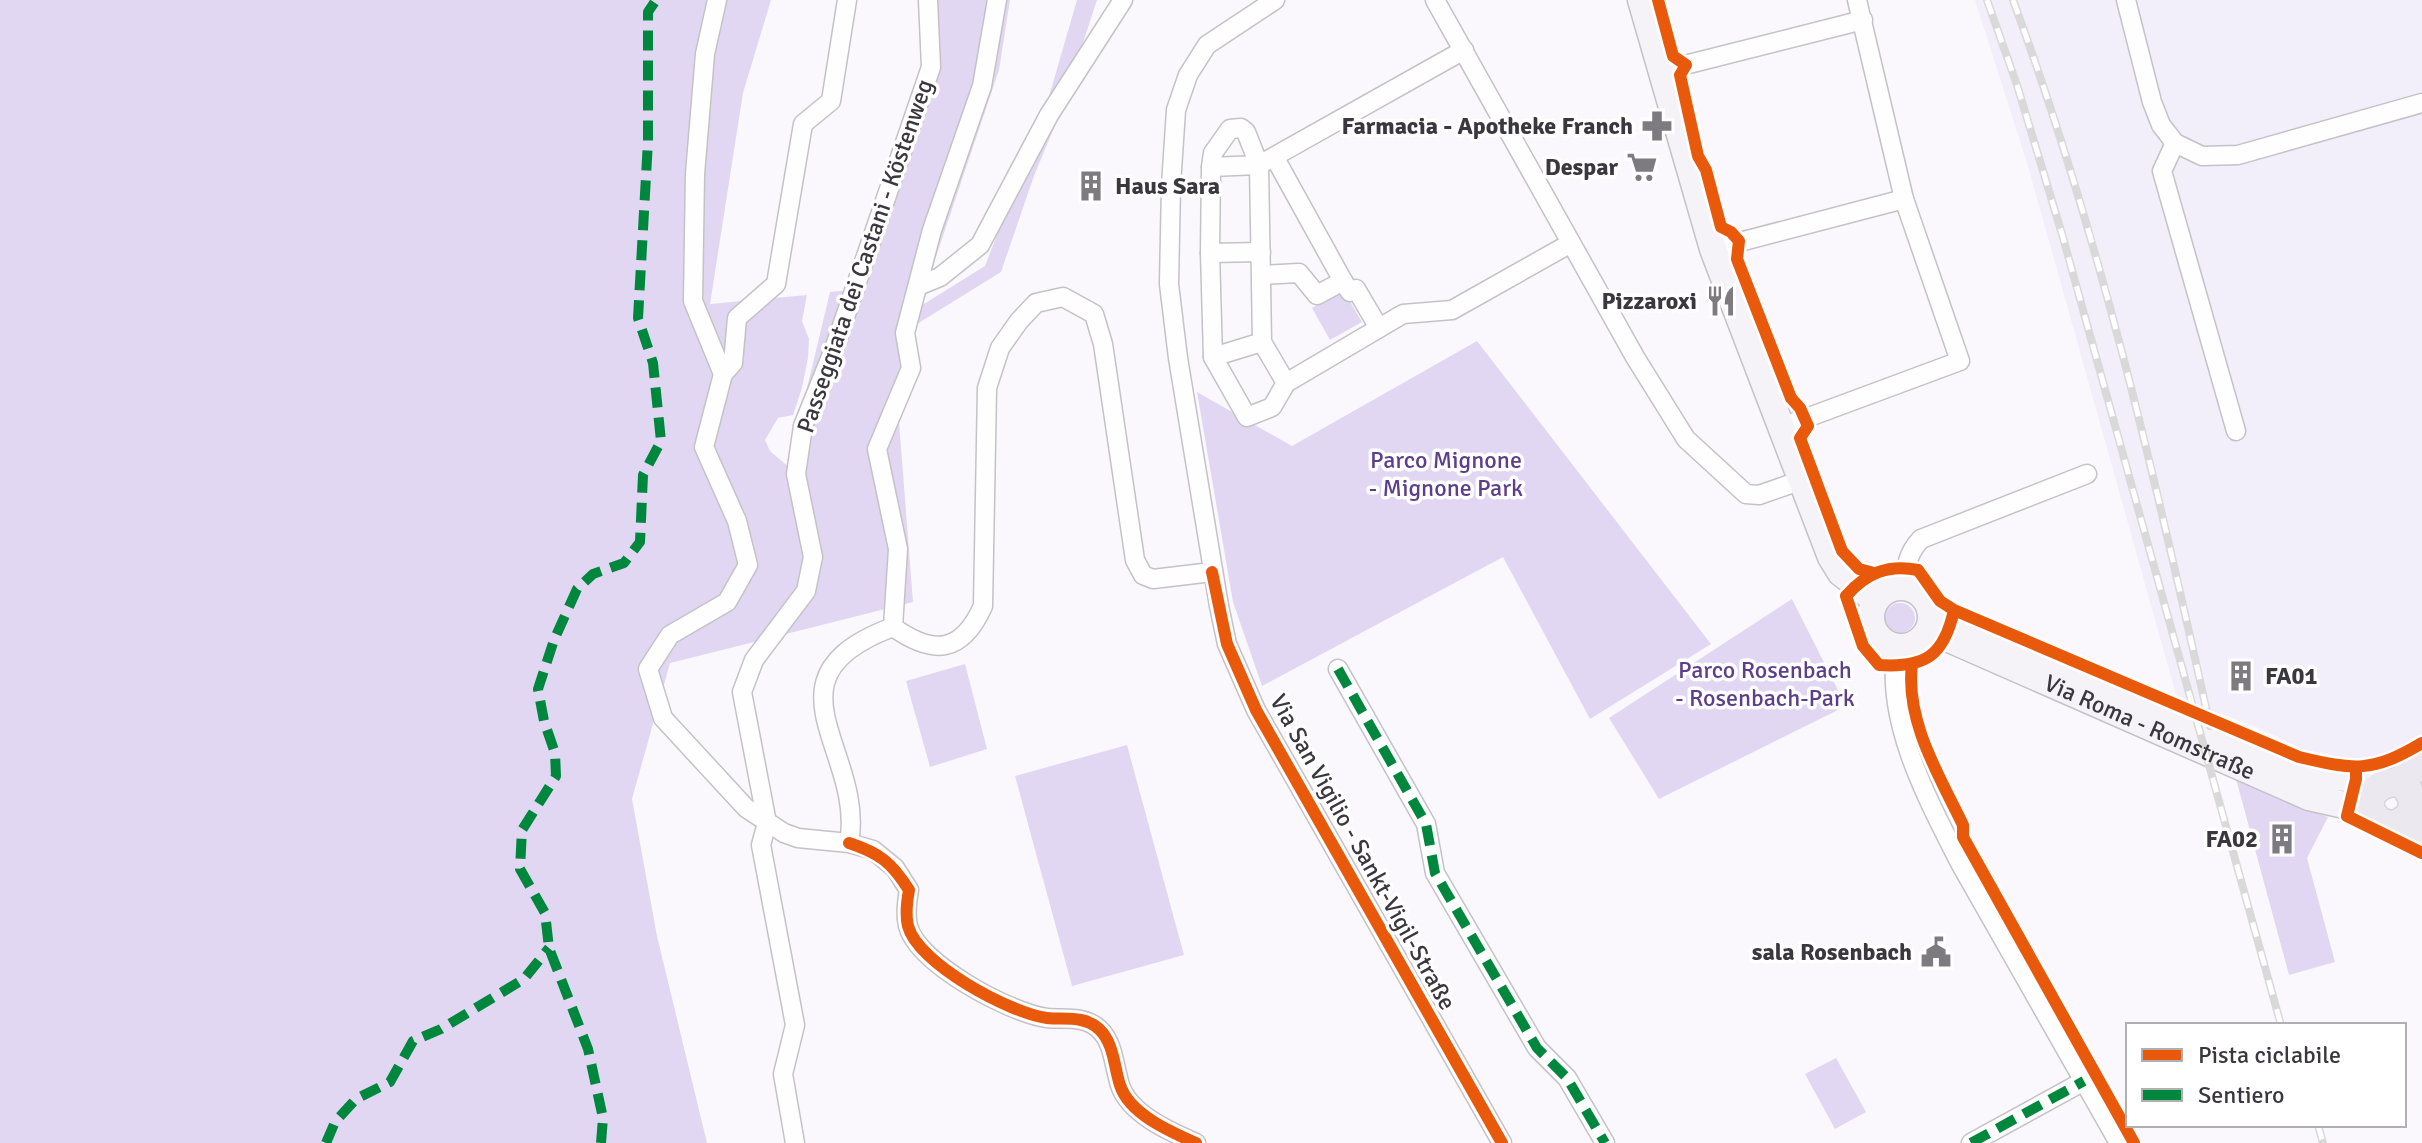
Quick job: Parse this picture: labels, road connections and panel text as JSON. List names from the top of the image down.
{
  "streets": {
    "main road": ["Via Roma - Romstraße"],
    "street": ["Passeggiata dei Castani - Köstenweg", "Via San Vigilio - Sankt-Vigil-Straße"]
  },
  "parks": ["Parco Mignone - Mignone Park", "Parco Rosenbach - Rosenbach-Park"],
  "places": {
    "pharmacy": ["Farmacia - Apotheke Franch"],
    "supermarket": ["Despar"],
    "building": ["Haus Sara", "FA01", "FA02"],
    "restaurant": ["Pizzaroxi"],
    "public building": ["sala Rosenbach"]
  },
  "legend": ["Pista ciclabile", "Sentiero"]
}
